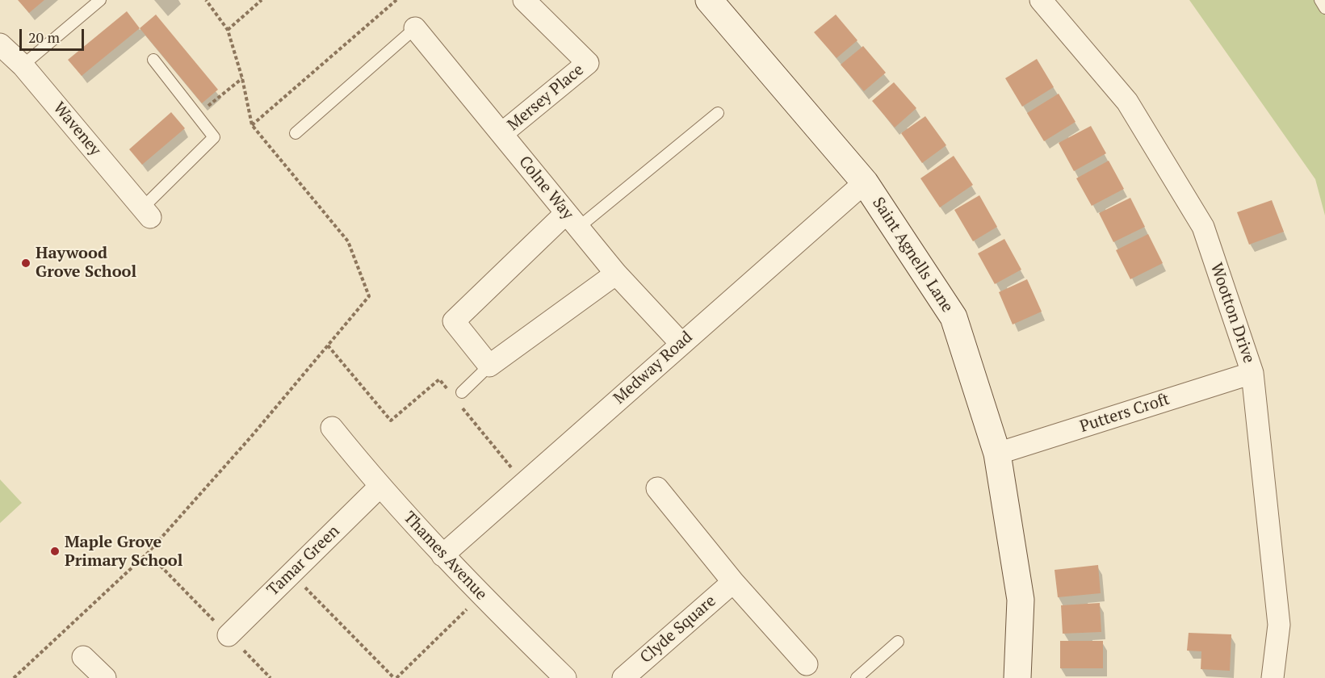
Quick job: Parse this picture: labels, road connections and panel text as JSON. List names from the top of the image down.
{
  "streets": {
    "street": [
      "Mersey Place",
      "Waveney",
      "Colne Way",
      "Saint Agnells Lane",
      "Wootton Drive",
      "Medway Road",
      "Putters Croft",
      "Thames Avenue",
      "Tamar Green",
      "Clyde Square"
    ]
  },
  "crossings": [
    ["Mersey Place", "Colne Way"],
    ["Colne Way", "Medway Road"],
    ["Saint Agnells Lane", "Medway Road"],
    ["Saint Agnells Lane", "Putters Croft"],
    ["Wootton Drive", "Putters Croft"],
    ["Medway Road", "Thames Avenue"],
    ["Thames Avenue", "Tamar Green"]
  ],
  "places": ["Haywood Grove School", "Maple Grove Primary School"],
  "scale_bar": "20 m"
}
